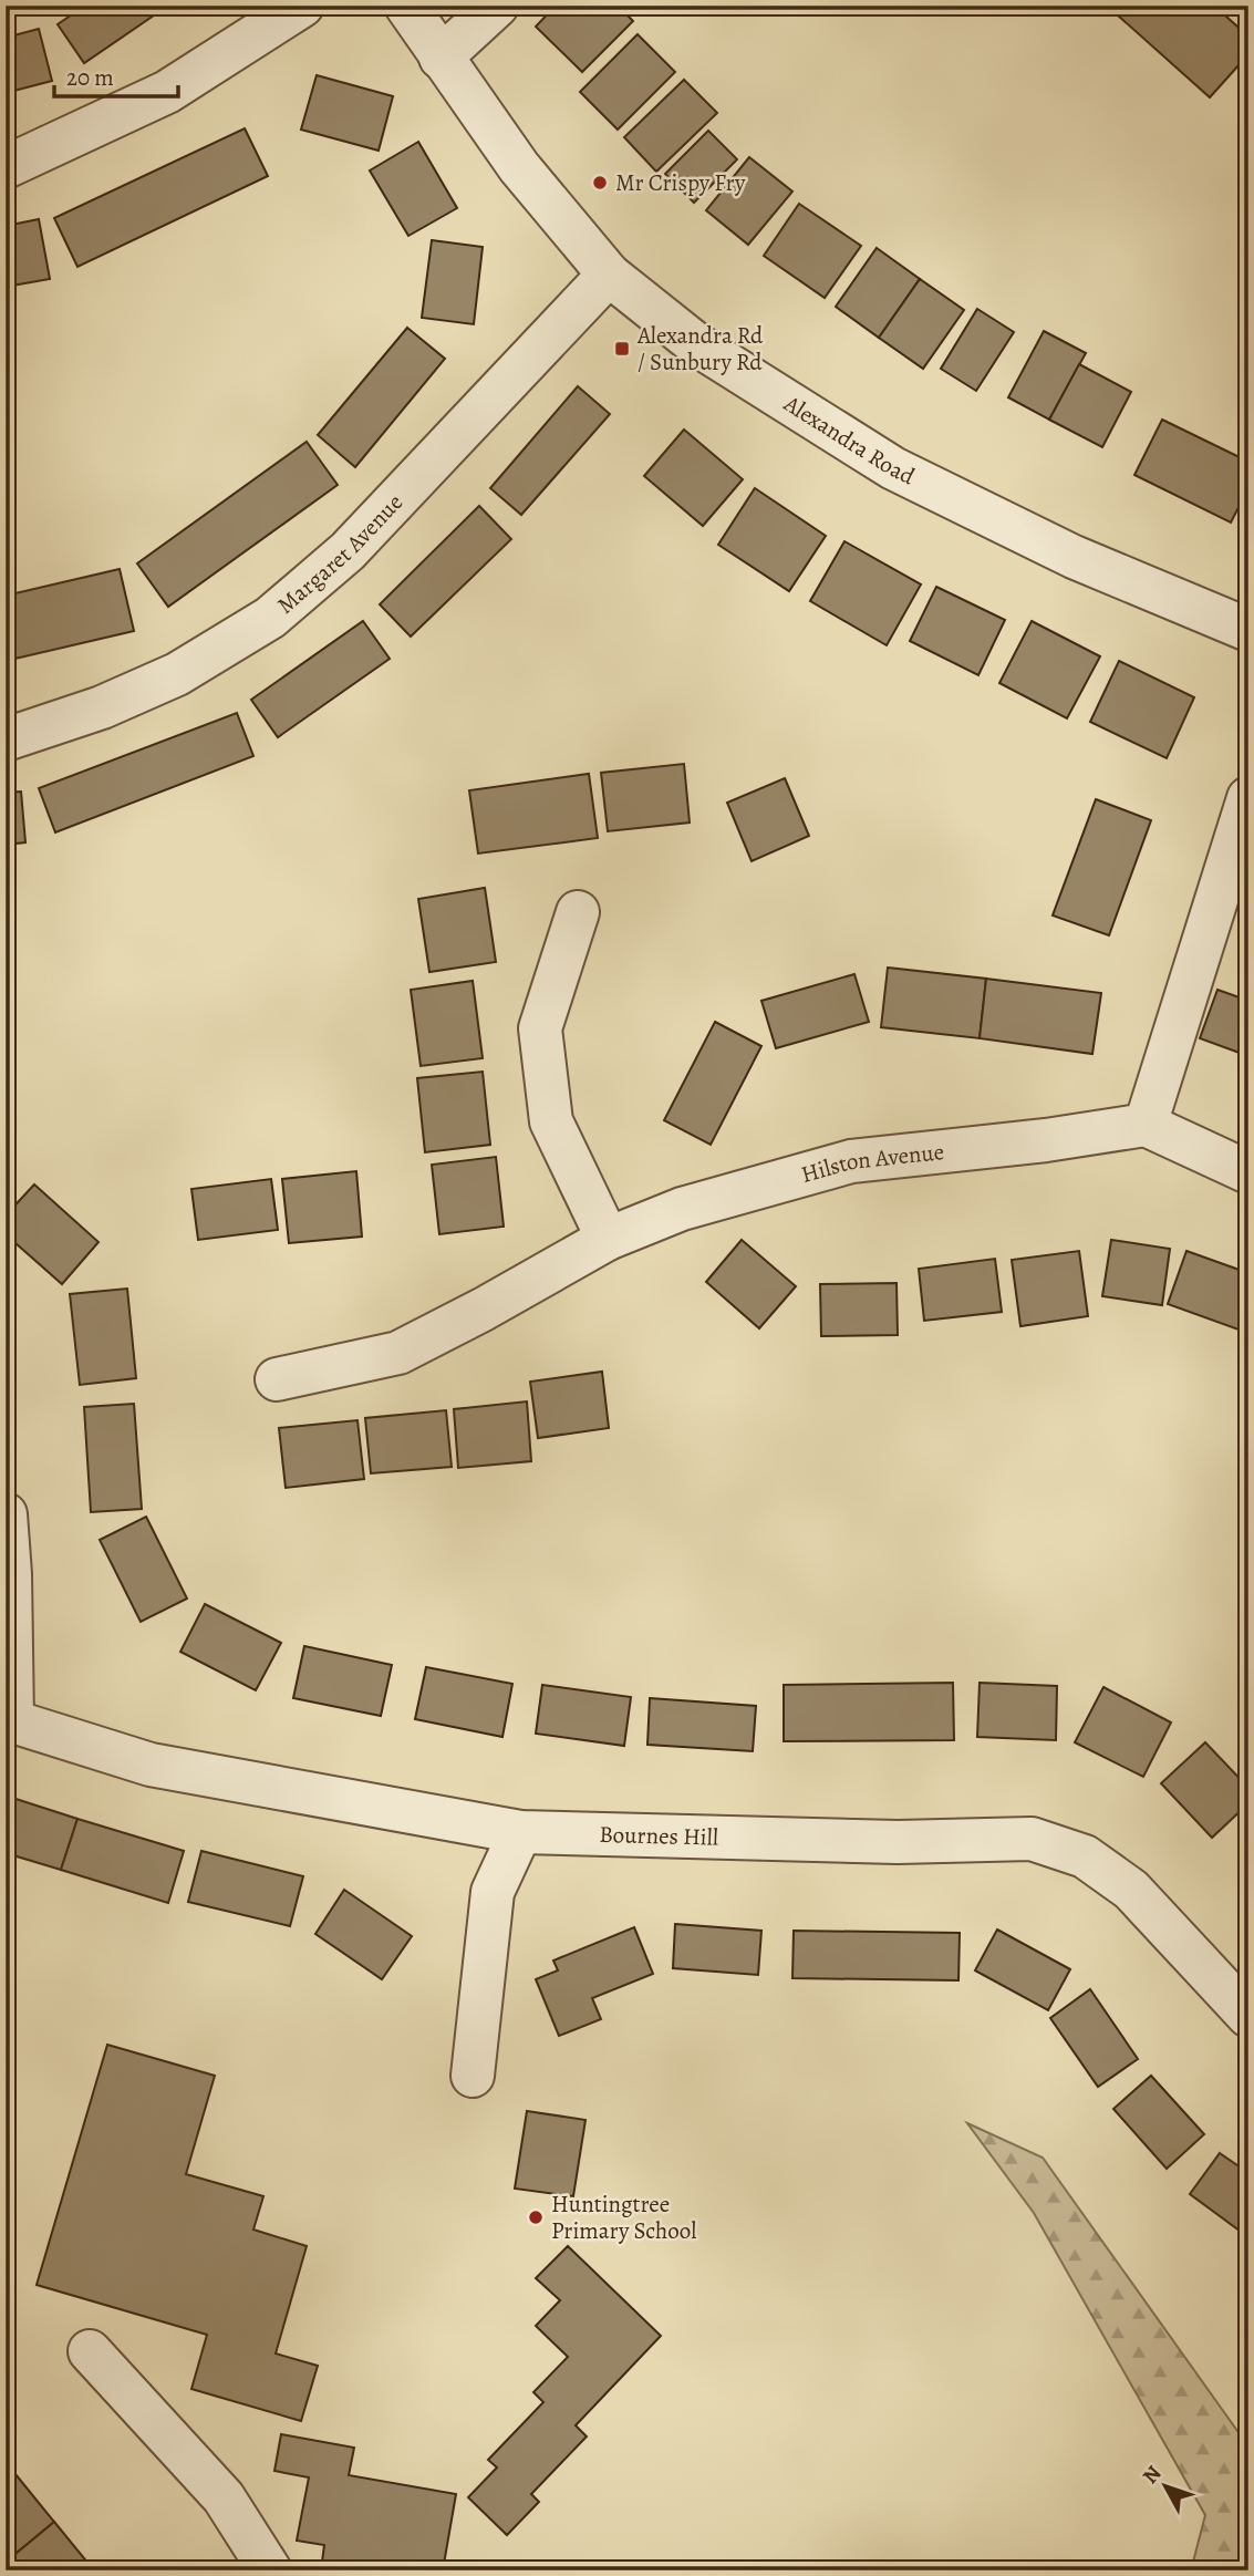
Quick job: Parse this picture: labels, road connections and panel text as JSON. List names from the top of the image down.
{
  "streets": {
    "street": [
      "Alexandra Road",
      "Margaret Avenue",
      "Hilston Avenue",
      "Bournes Hill"
    ]
  },
  "crossings": [
    ["Alexandra Road", "Margaret Avenue"]
  ],
  "places": {
    "other": ["Mr Crispy Fry", "Huntingtree Primary School"],
    "transit": ["Alexandra Rd / Sunbury Rd"]
  },
  "scale_bar": "20 m",
  "north": "top left"
}
